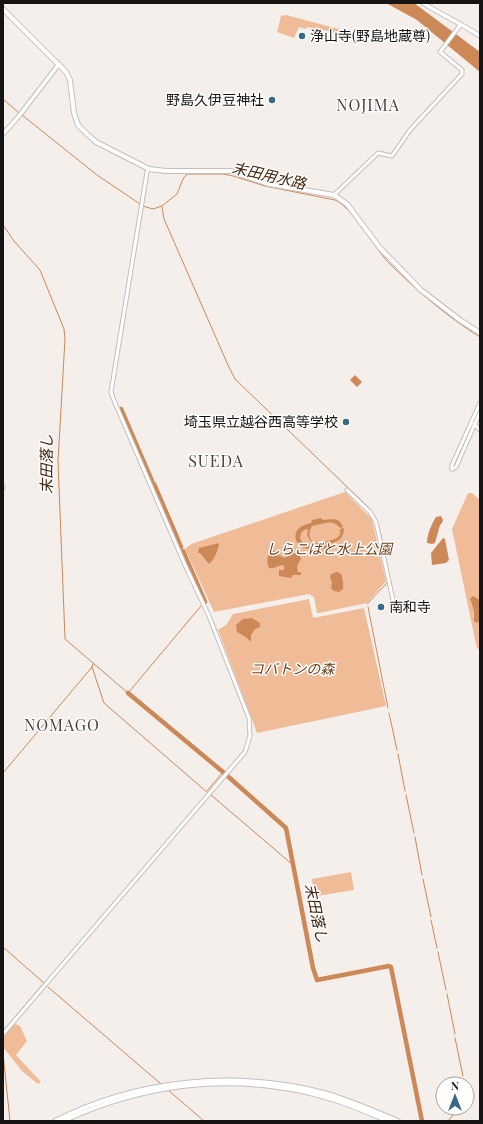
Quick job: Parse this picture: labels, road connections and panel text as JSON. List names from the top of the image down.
{
  "districts": ["NOJIMA", "SUEDA", "NOMAGO"],
  "water": ["末田用水路", "末田落し"],
  "parks": ["しらこばと水上公園", "コバトンの森"],
  "places": [
    "浄山寺(野島地蔵尊)",
    "野島久伊豆神社",
    "埼玉県立越谷西高等学校",
    "南和寺"
  ],
  "north": "top"
}
